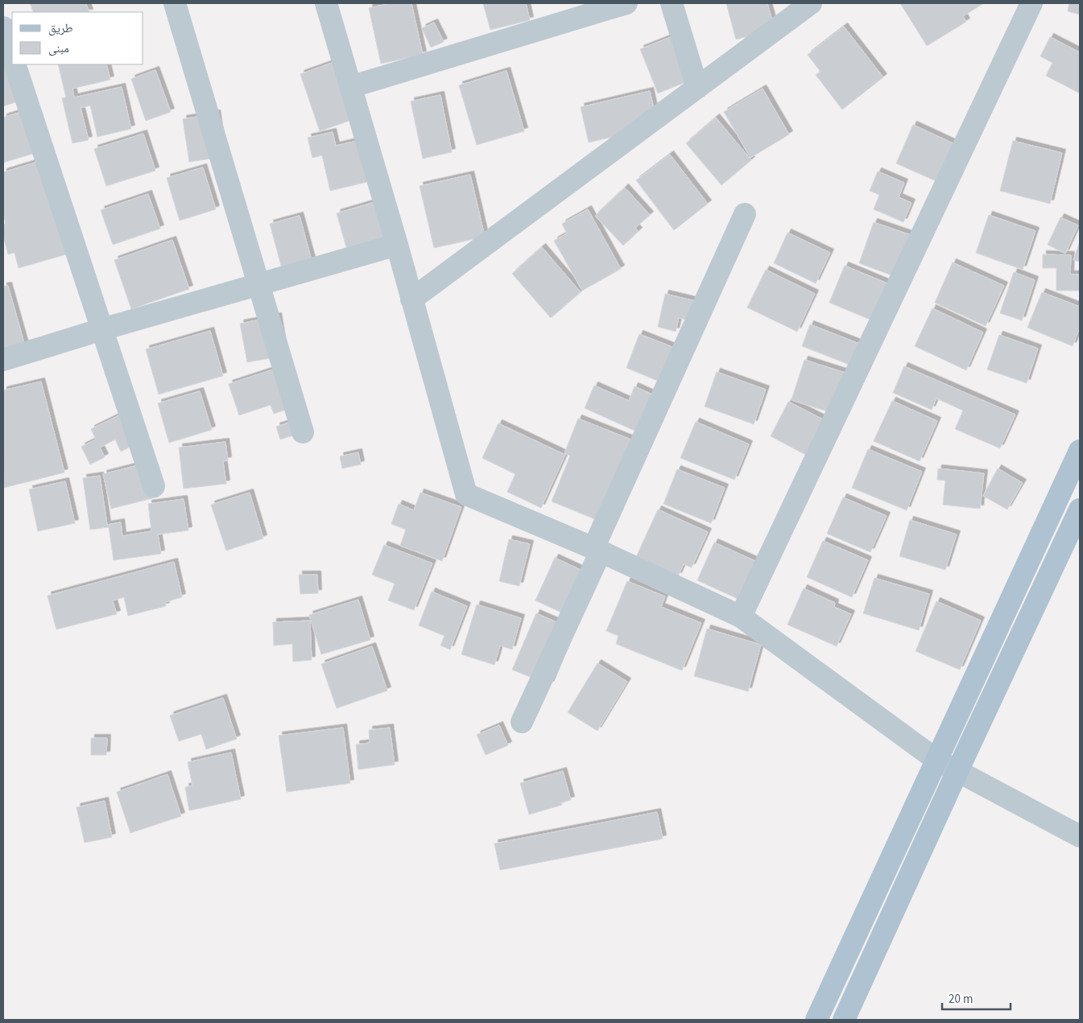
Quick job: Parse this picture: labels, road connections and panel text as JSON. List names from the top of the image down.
{
  "legend": ["طريق", "مبنى"],
  "scale_bar": "20 m"
}
